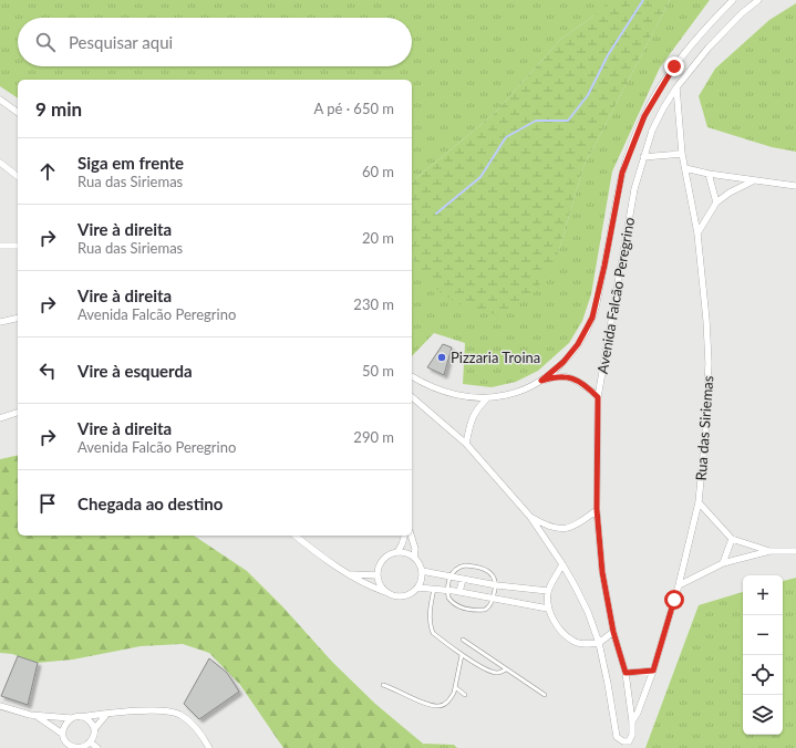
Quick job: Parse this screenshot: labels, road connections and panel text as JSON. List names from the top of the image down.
{
  "streets": {
    "street": ["Avenida Falcão Peregrino", "Rua das Siriemas"]
  },
  "crossings": [
    ["Avenida Falcão Peregrino", "Rua das Siriemas"]
  ],
  "places": ["Pizzaria Troina"],
  "page": {
    "search": "Pesquisar aqui",
    "heading": ["9 min", "A pé · 650 m"],
    "list": [
      ["Siga em frente", "Rua das Siriemas", "60 m"],
      ["Vire à direita", "Rua das Siriemas", "20 m"],
      ["Vire à direita", "Avenida Falcão Peregrino", "230 m"],
      ["Vire à esquerda", "50 m"],
      ["Vire à direita", "Avenida Falcão Peregrino", "290 m"],
      "Chegada ao destino"
    ],
    "map_buttons": ["+", "−"]
  }
}
